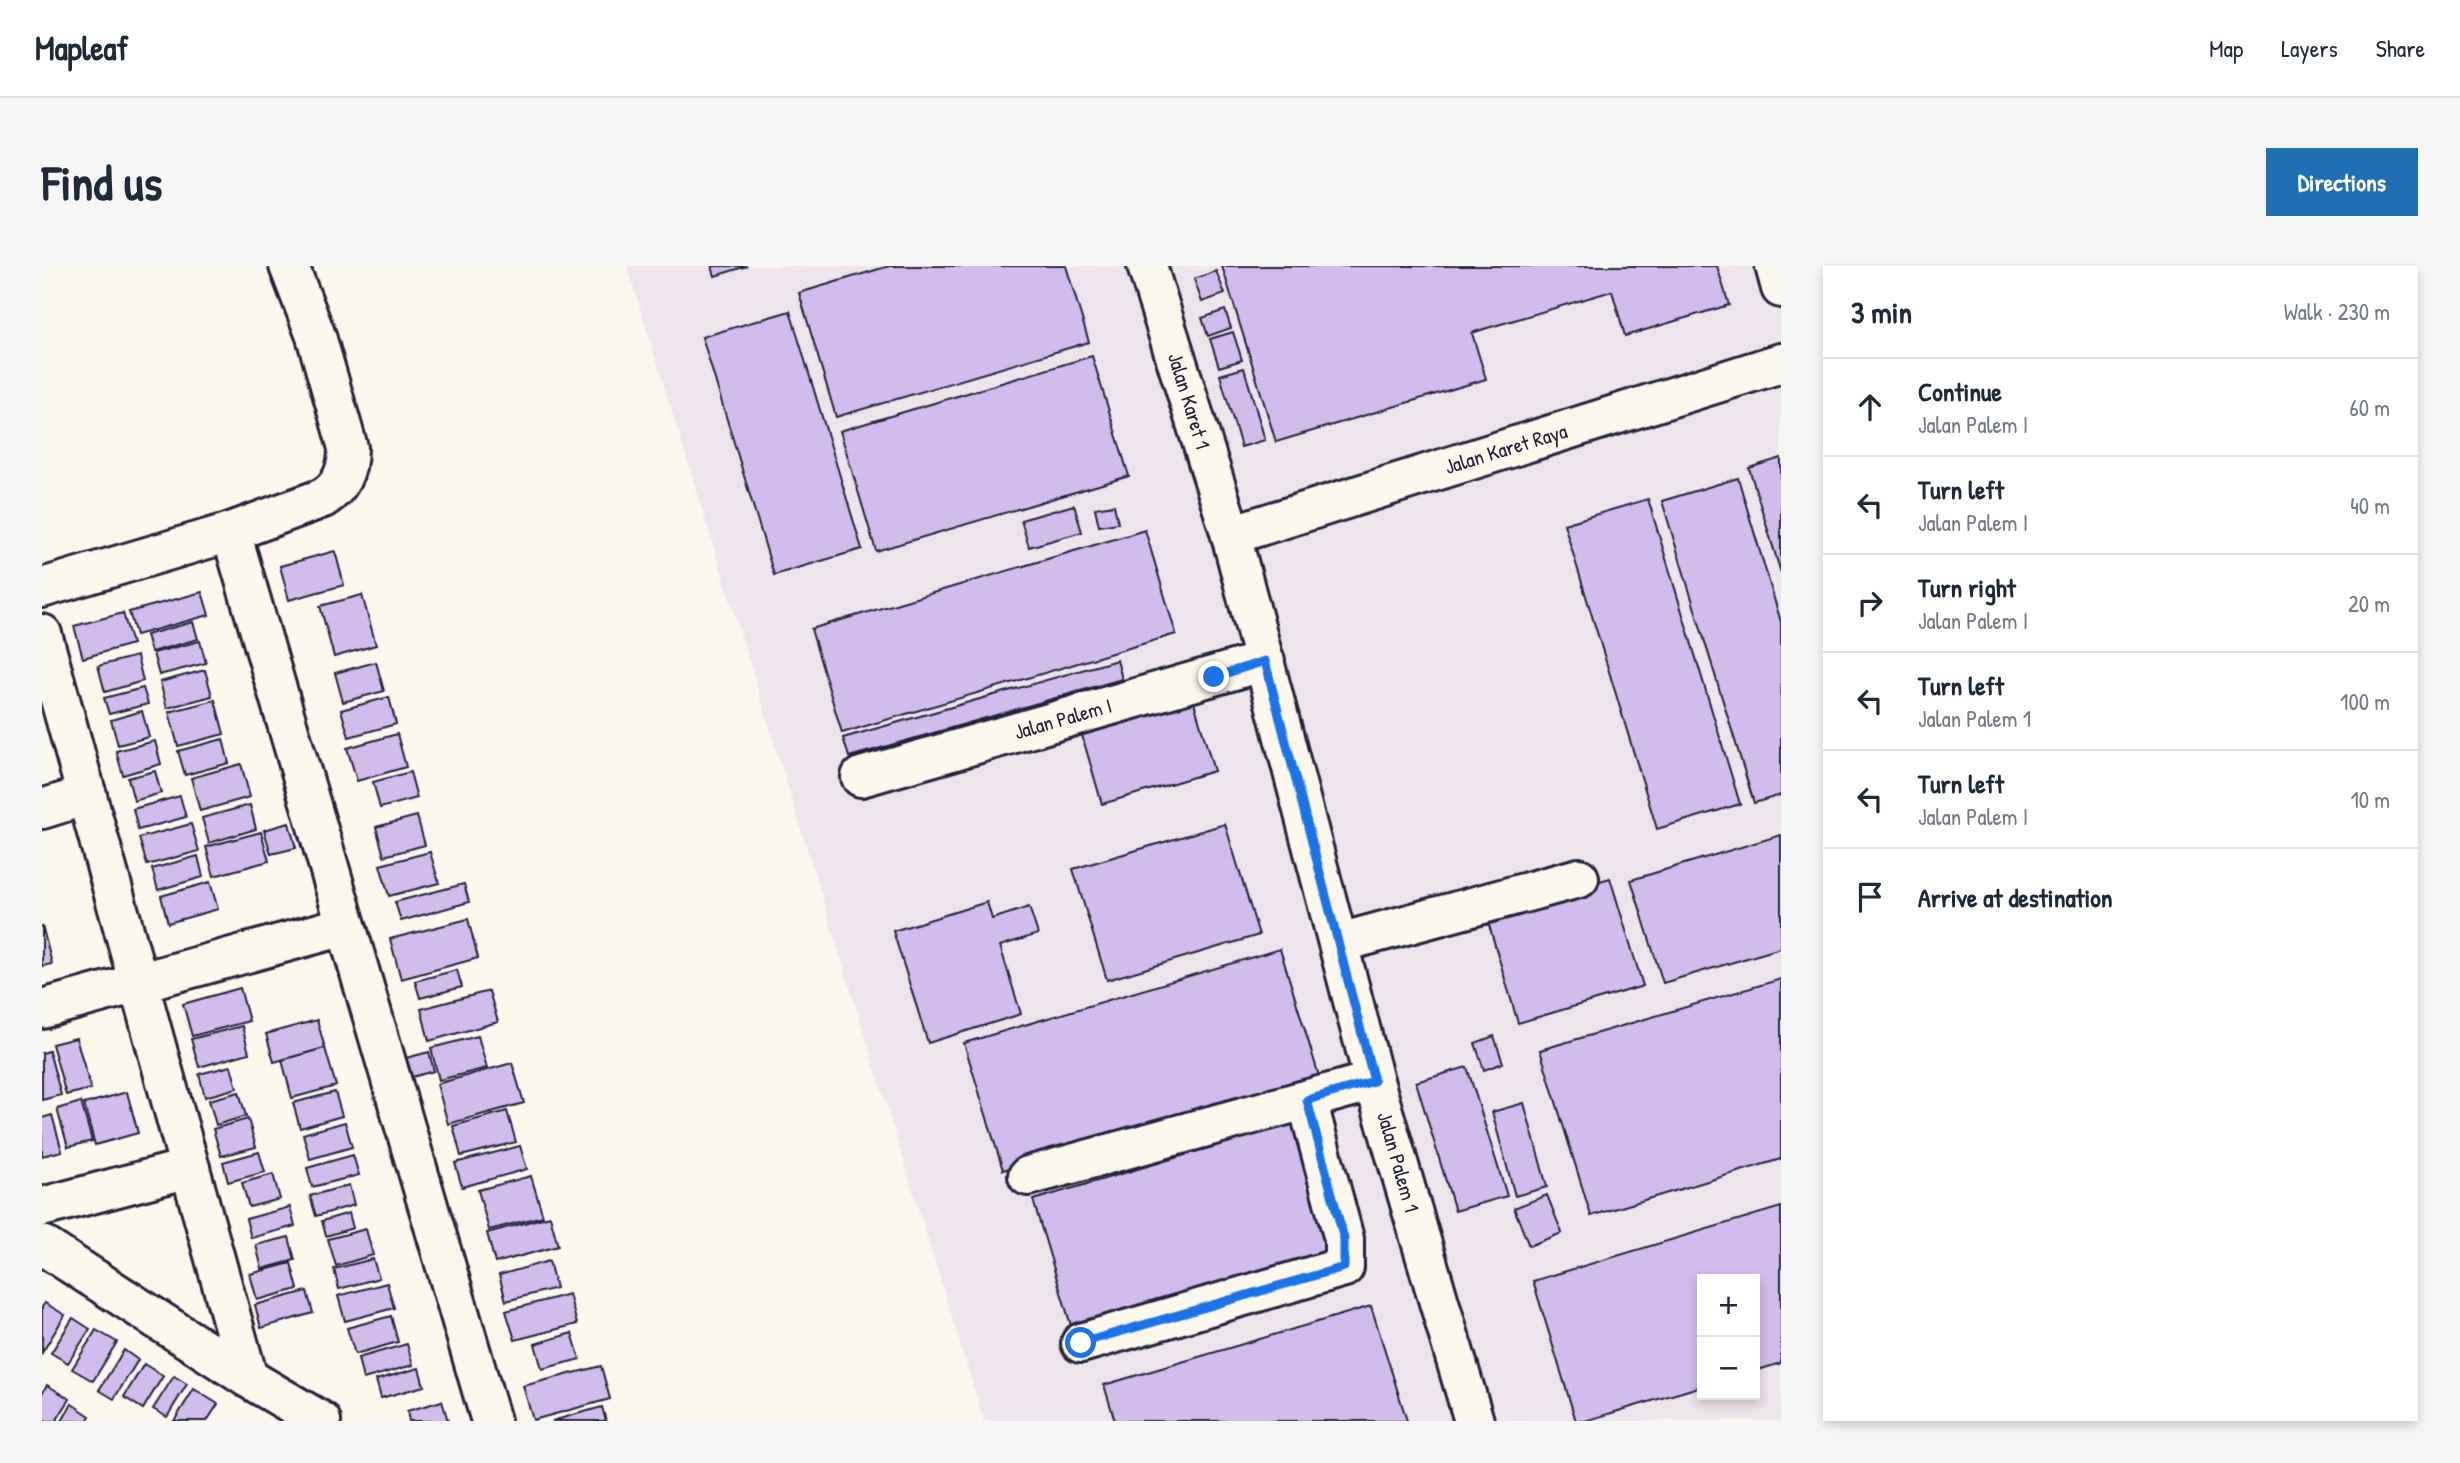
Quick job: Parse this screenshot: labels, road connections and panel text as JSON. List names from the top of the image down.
{
  "streets": {
    "street": [
      "Jalan Karet 1",
      "Jalan Karet Raya",
      "Jalan Palem I",
      "Jalan Palem 1"
    ]
  },
  "crossings": [
    ["Jalan Karet 1", "Jalan Karet Raya"],
    ["Jalan Karet 1", "Jalan Palem 1"],
    ["Jalan Karet Raya", "Jalan Palem 1"],
    ["Jalan Palem I", "Jalan Palem 1"]
  ],
  "page": {
    "header": "Mapleaf",
    "nav": ["Map", "Layers", "Share"],
    "buttons": "Directions",
    "title": "Find us",
    "heading": ["3 min", "Walk · 230 m"],
    "list": [
      ["Continue", "Jalan Palem I", "60 m"],
      ["Turn left", "Jalan Palem I", "40 m"],
      ["Turn right", "Jalan Palem I", "20 m"],
      ["Turn left", "Jalan Palem 1", "100 m"],
      ["Turn left", "Jalan Palem I", "10 m"],
      "Arrive at destination"
    ],
    "map_buttons": ["+", "−"]
  }
}
